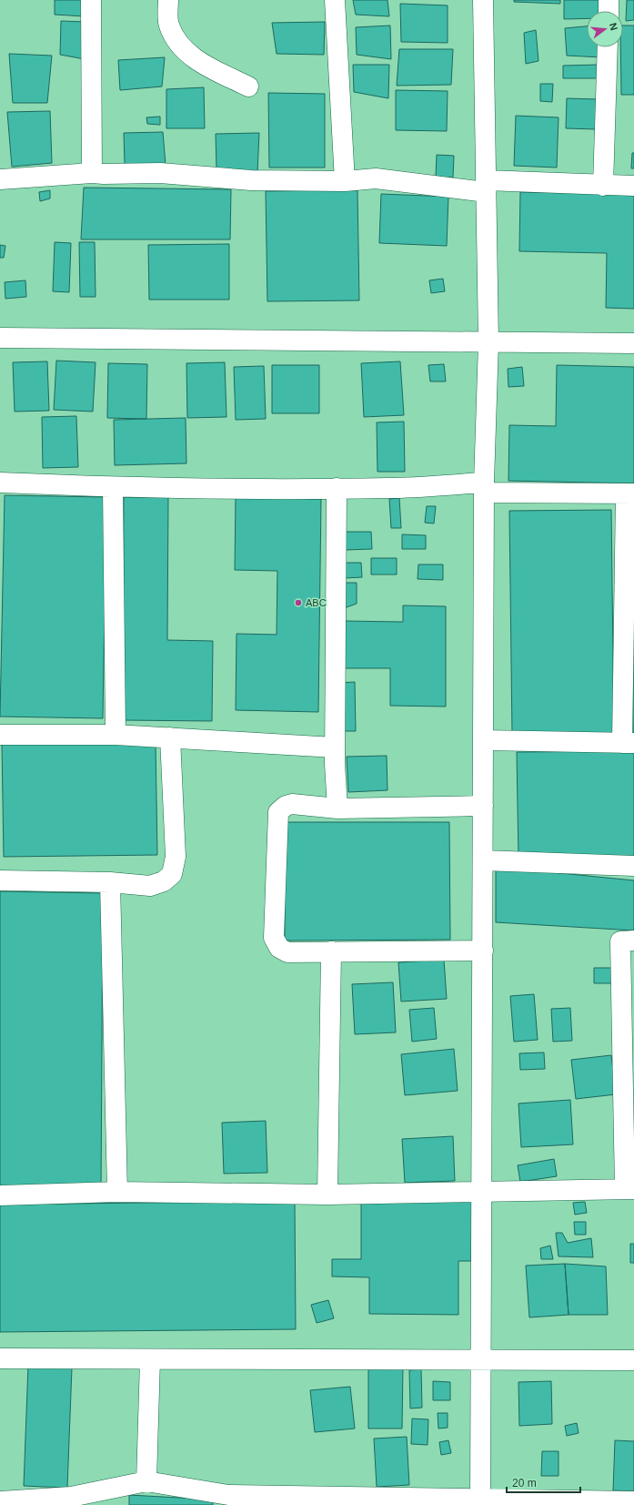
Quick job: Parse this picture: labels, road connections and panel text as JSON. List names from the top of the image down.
{
  "places": ["ABC"],
  "scale_bar": "20 m",
  "north": "right"
}
